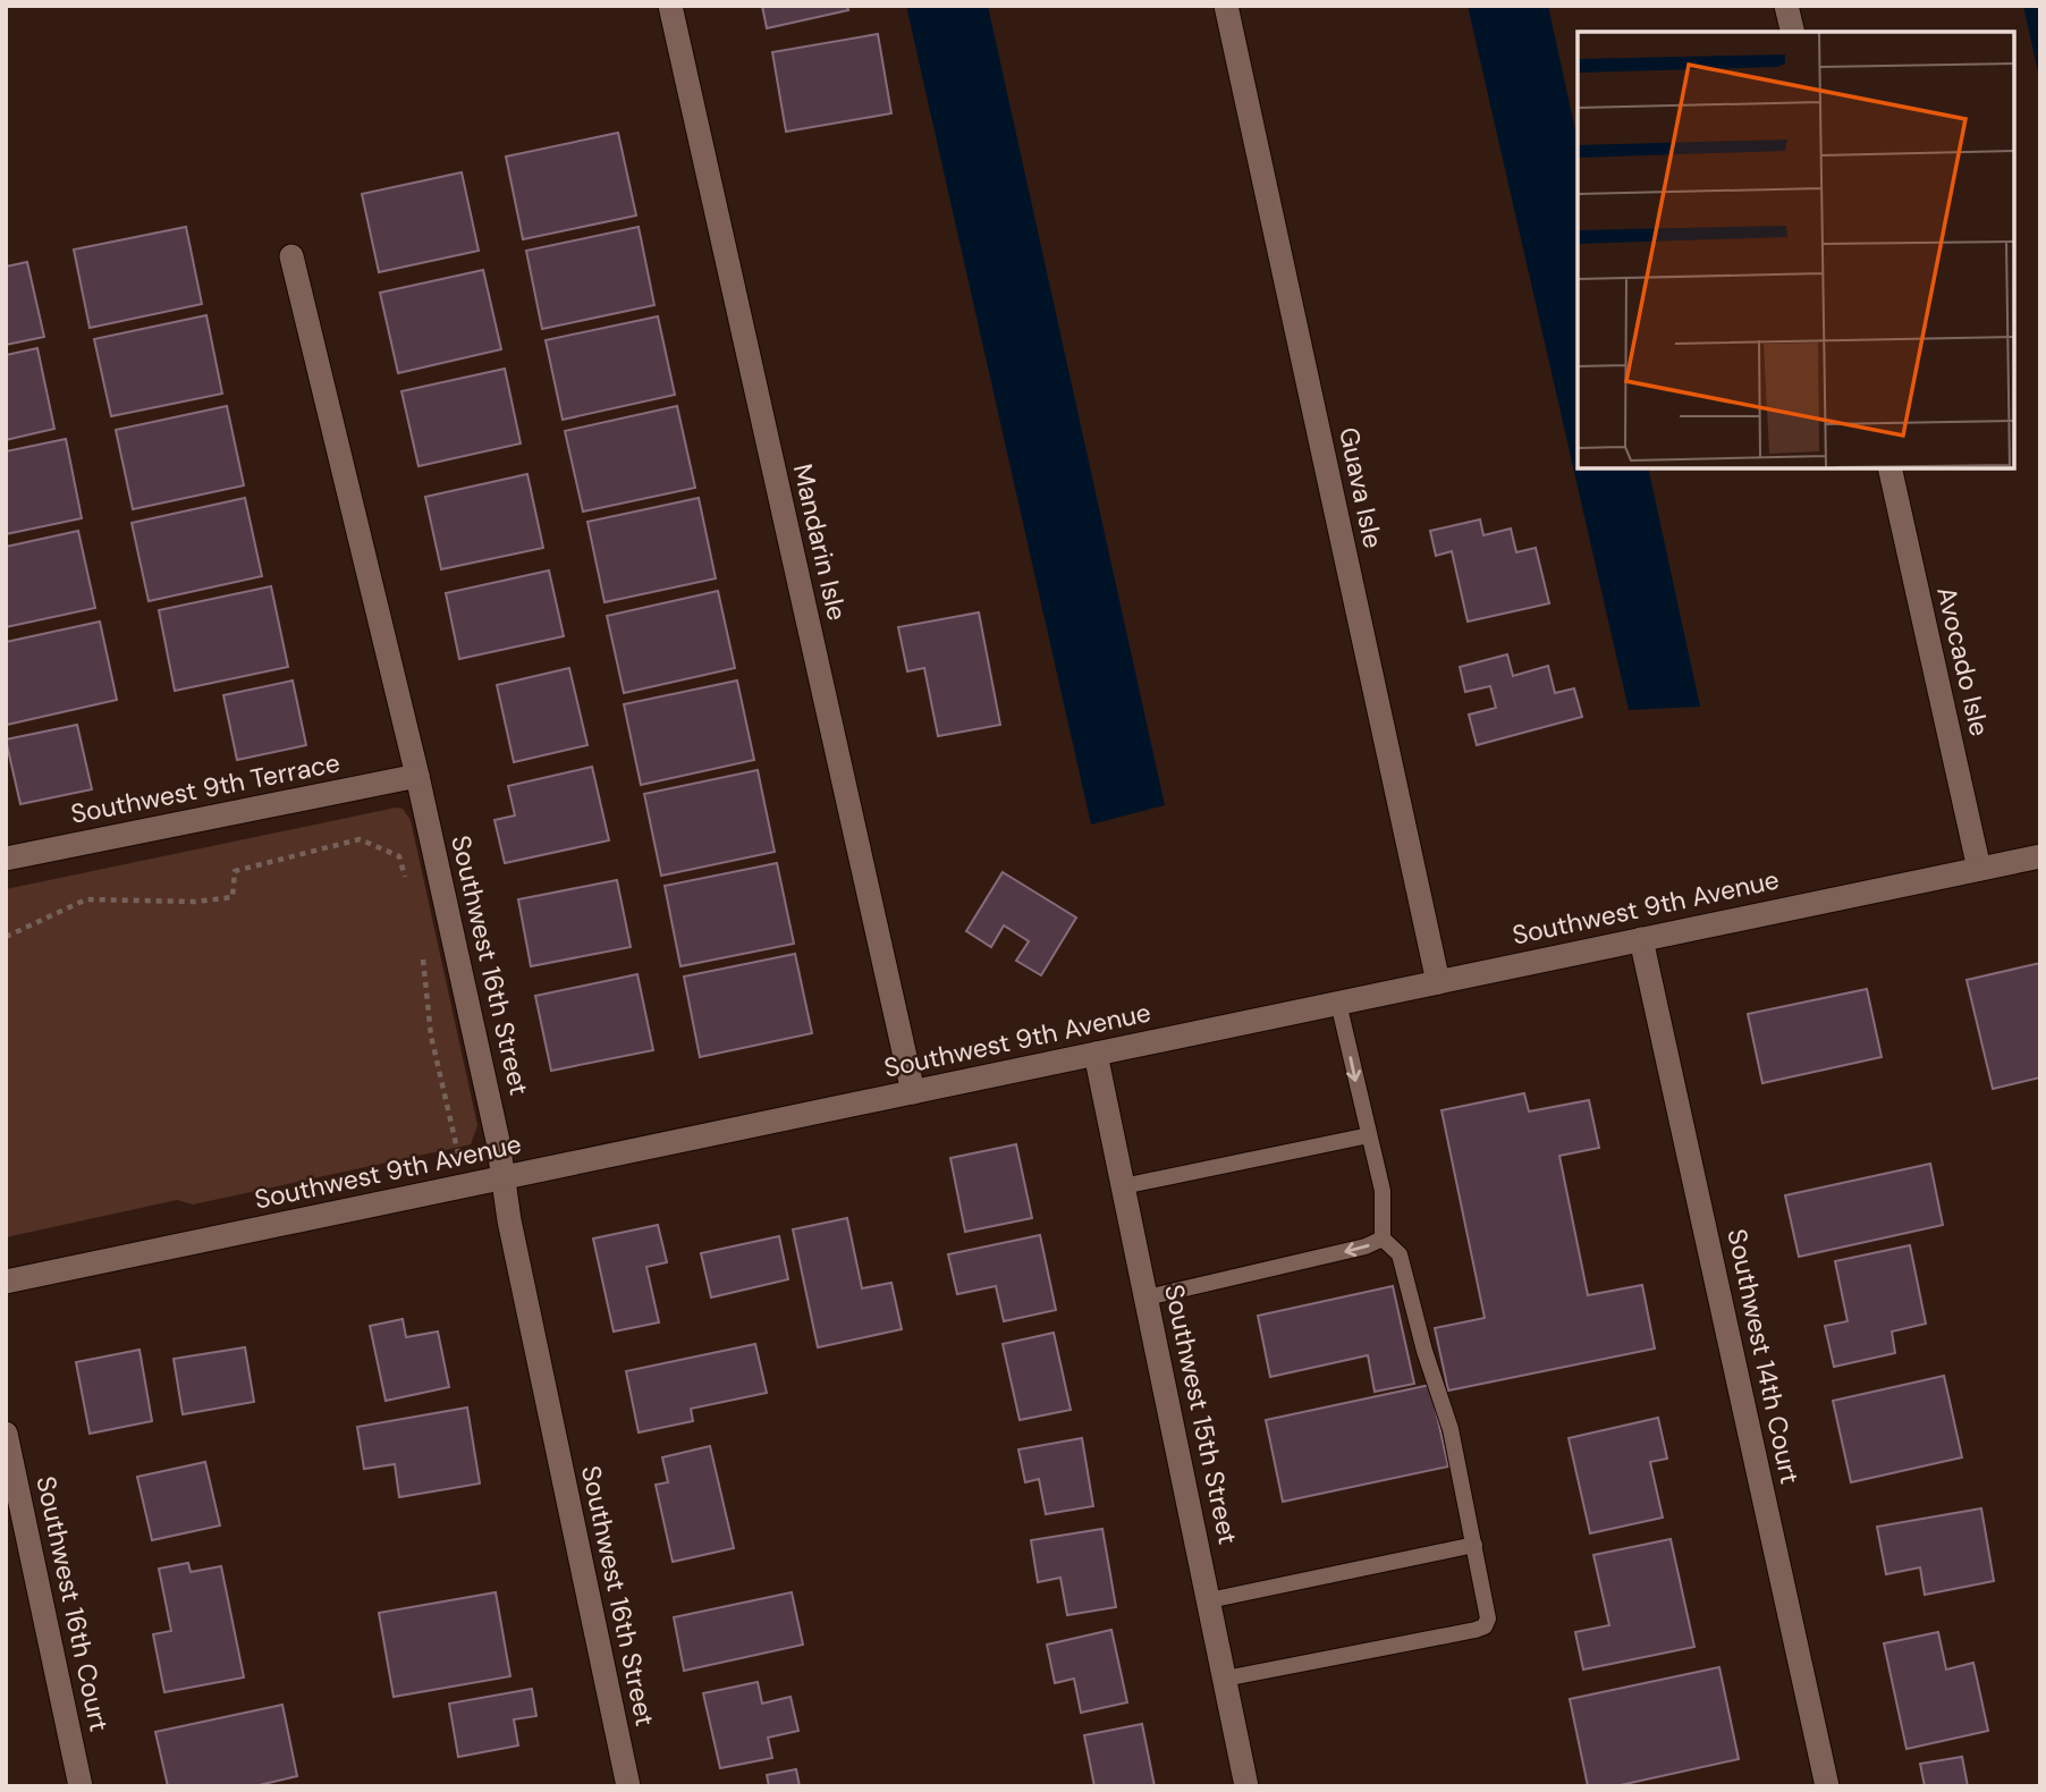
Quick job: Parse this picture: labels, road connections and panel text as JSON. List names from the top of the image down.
{
  "streets": {
    "street": [
      "Guava Isle",
      "Mandarin Isle",
      "Avocado Isle",
      "Southwest 9th Terrace",
      "Southwest 9th Avenue",
      "Southwest 16th Street",
      "Southwest 14th Court",
      "Southwest 15th Street",
      "Southwest 16th Court"
    ]
  },
  "crossings": [
    ["Guava Isle", "Southwest 9th Avenue"],
    ["Mandarin Isle", "Southwest 9th Avenue"],
    ["Avocado Isle", "Southwest 9th Avenue"],
    ["Southwest 9th Terrace", "Southwest 16th Street"],
    ["Southwest 9th Avenue", "Southwest 16th Street"],
    ["Southwest 9th Avenue", "Southwest 14th Court"],
    ["Southwest 9th Avenue", "Southwest 15th Street"]
  ]
}
